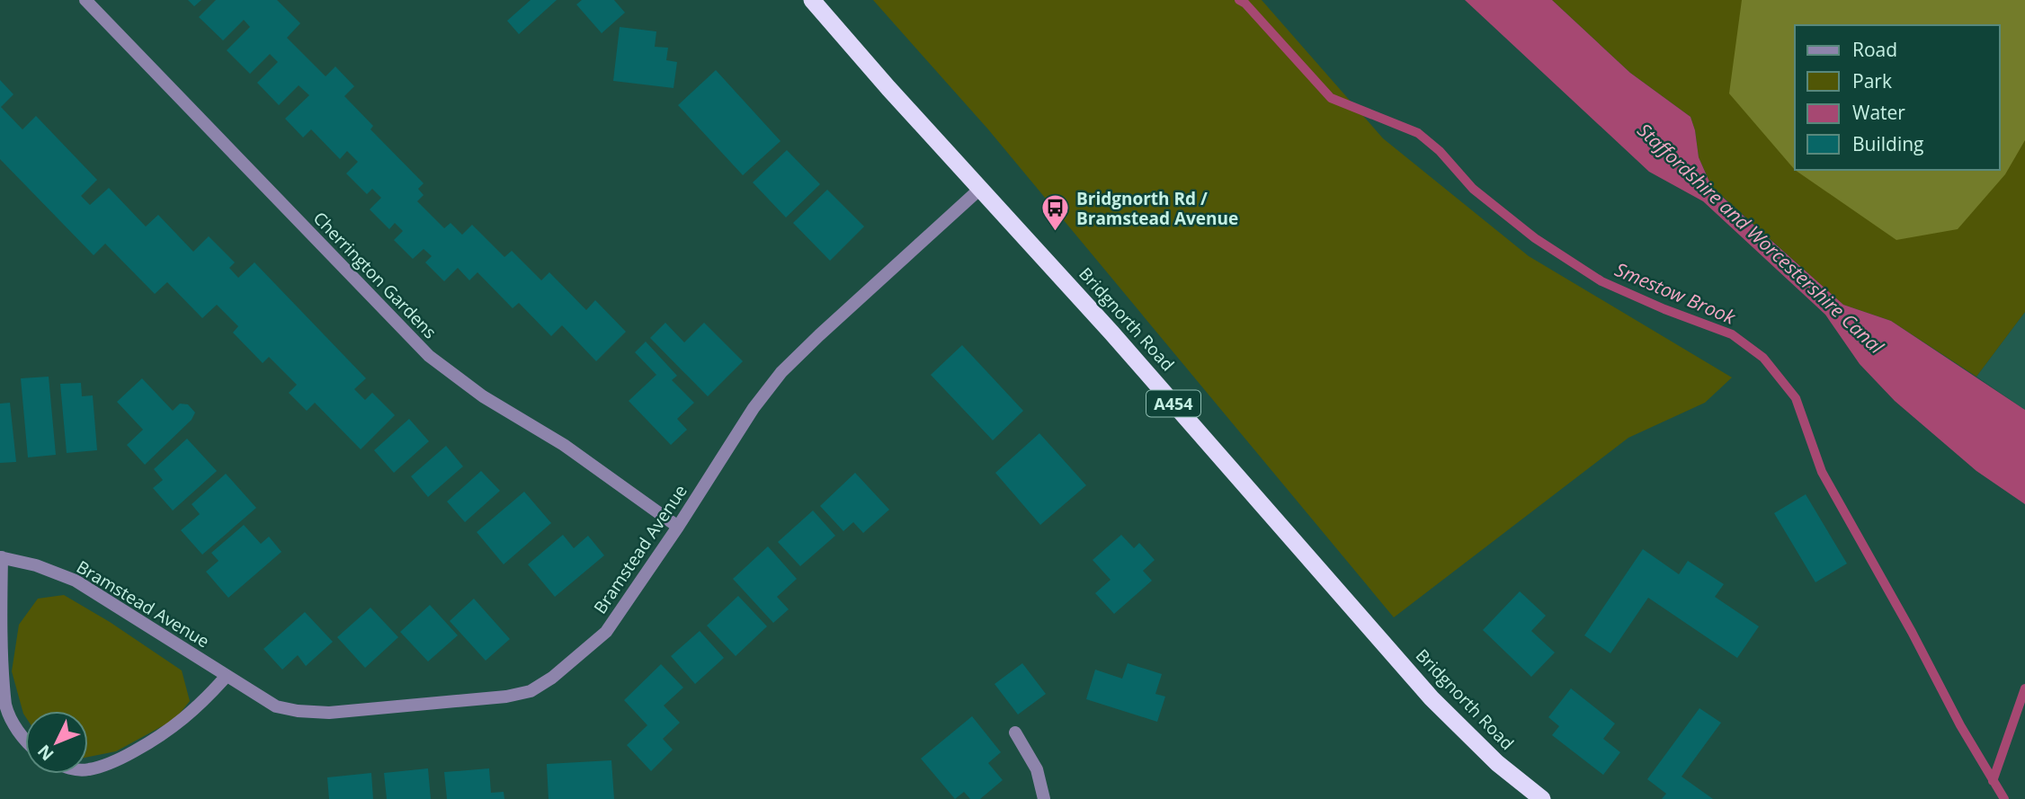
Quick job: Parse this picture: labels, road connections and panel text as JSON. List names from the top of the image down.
{
  "streets": {
    "highway": ["Bridgnorth Road", "A454"],
    "street": ["Cherrington Gardens", "Bramstead Avenue"]
  },
  "crossings": [
    ["Cherrington Gardens", "Bramstead Avenue"],
    ["Bridgnorth Road", "Bramstead Avenue"]
  ],
  "water": ["Staffordshire and Worcestershire Canal", "Smestow Brook"],
  "places": {
    "bus stop": ["Bridgnorth Rd / Bramstead Avenue"]
  },
  "legend": [
    "Road",
    "Park",
    "Water",
    "Building"
  ],
  "north": "bottom left"
}
